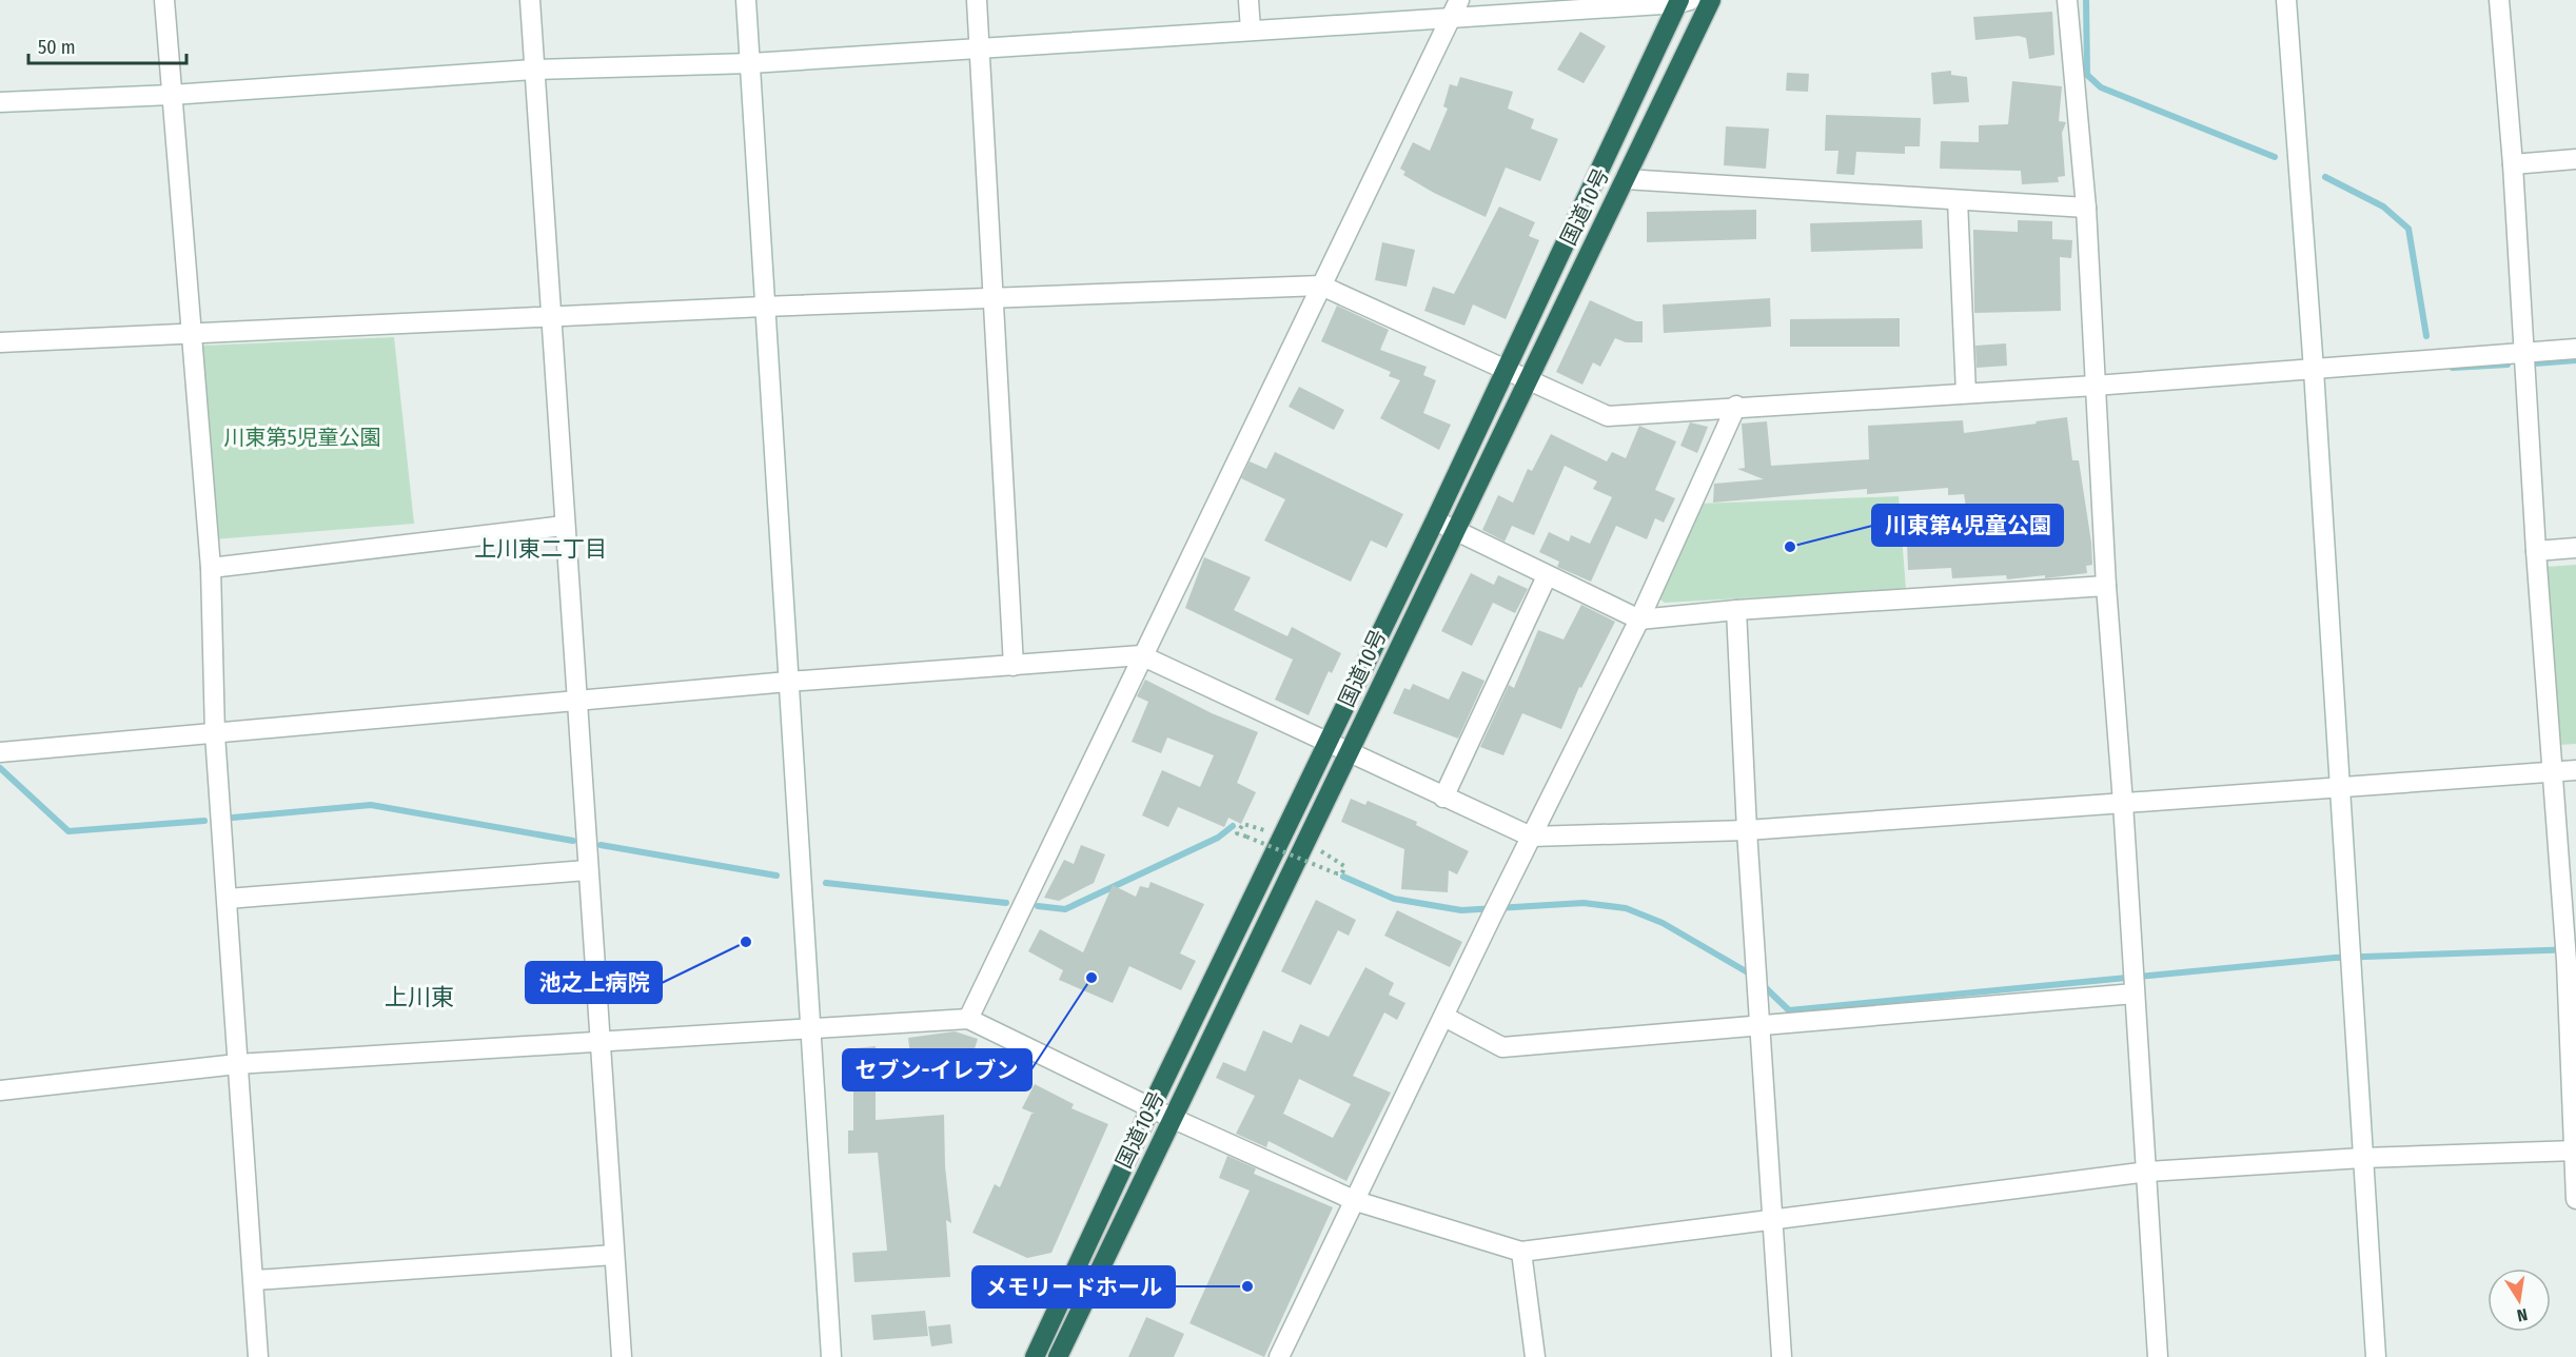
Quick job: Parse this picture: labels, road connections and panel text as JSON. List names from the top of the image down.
{
  "streets": {
    "highway": ["国道10号"]
  },
  "districts": ["上川東二丁目", "上川東"],
  "parks": ["川東第5児童公園"],
  "places": [
    "川東第4児童公園",
    "池之上病院",
    "セブン-イレブン",
    "メモリードホール"
  ],
  "scale_bar": "50 m",
  "north": "bottom"
}
